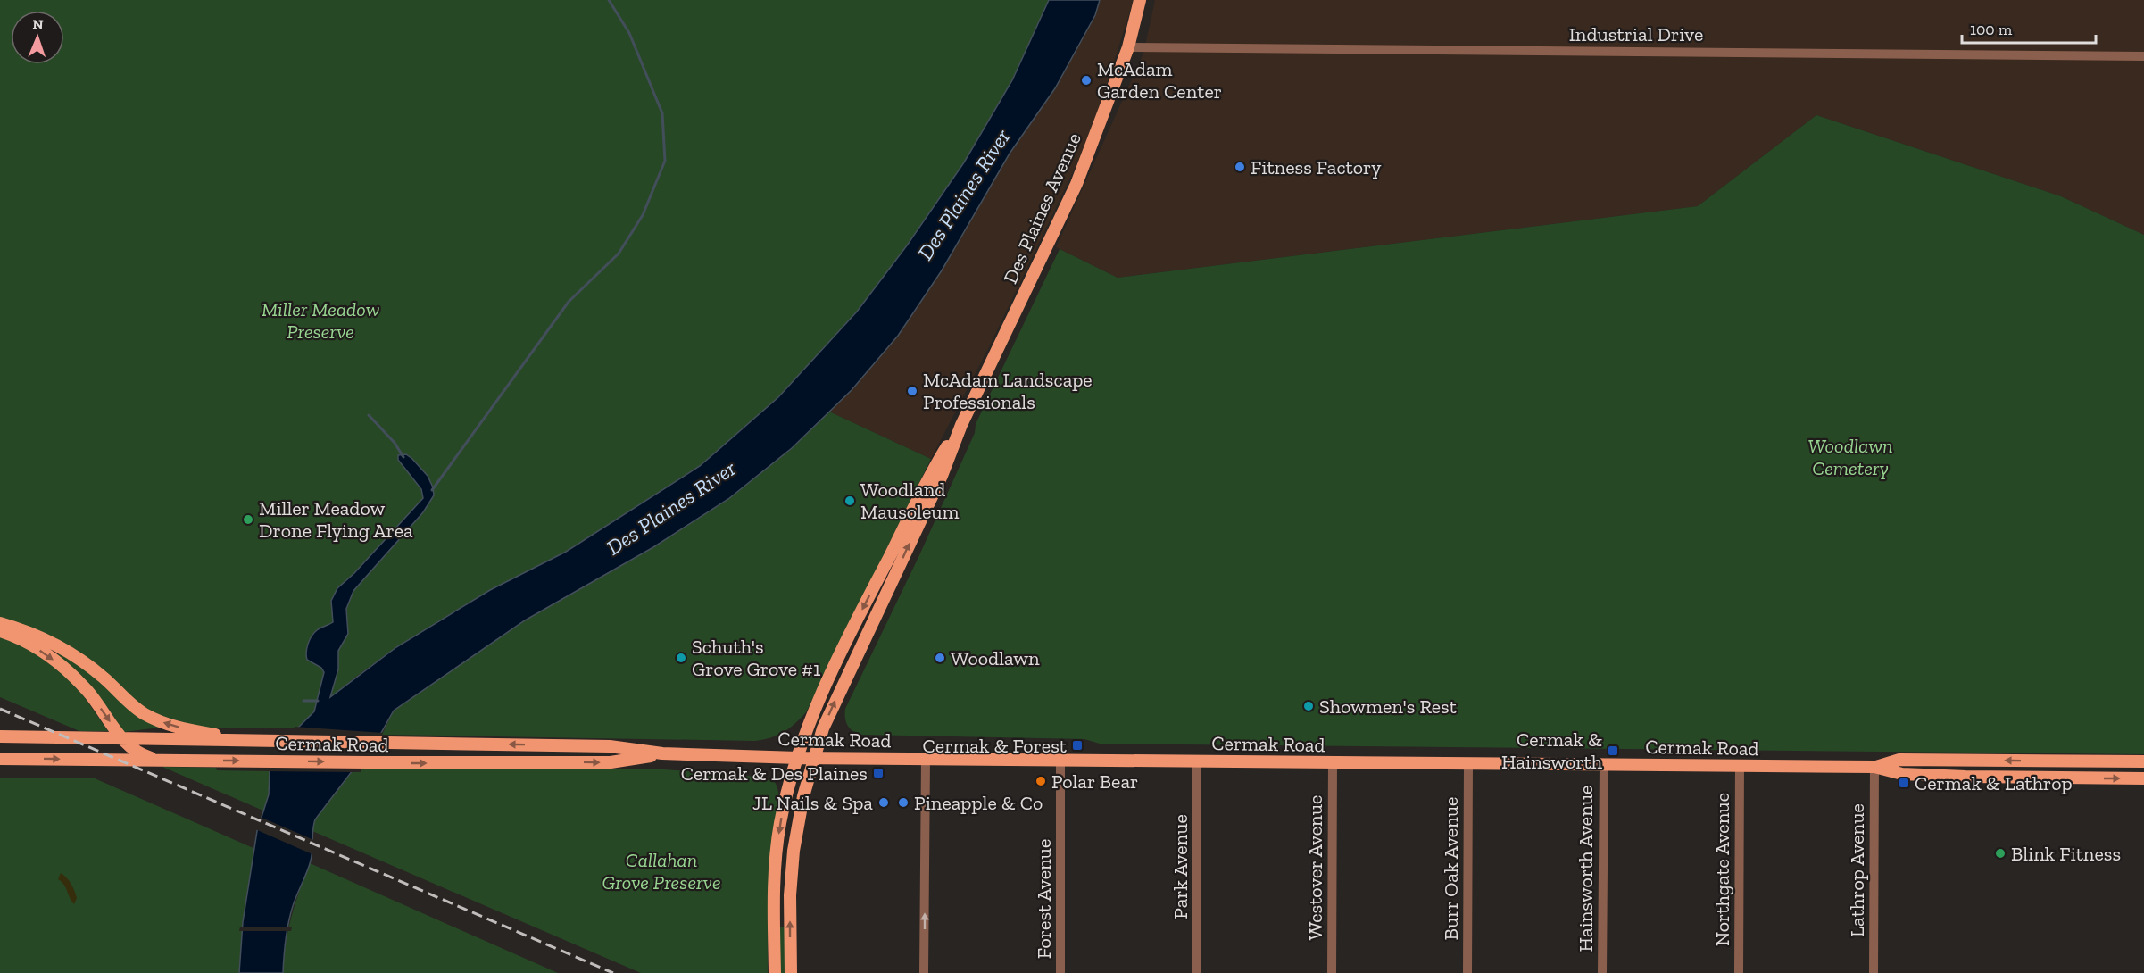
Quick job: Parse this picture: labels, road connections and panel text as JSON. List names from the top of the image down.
{
  "streets": {
    "main road": ["Des Plaines Avenue", "Cermak Road"],
    "street": [
      "Industrial Drive",
      "Park Avenue",
      "Westover Avenue",
      "Burr Oak Avenue",
      "Hainsworth Avenue",
      "Northgate Avenue",
      "Lathrop Avenue",
      "Forest Avenue"
    ]
  },
  "crossings": [
    ["Industrial Drive", "Des Plaines Avenue"],
    ["Des Plaines Avenue", "Cermak Road"],
    ["Cermak Road", "Park Avenue"],
    ["Cermak Road", "Westover Avenue"],
    ["Cermak Road", "Burr Oak Avenue"],
    ["Cermak Road", "Hainsworth Avenue"],
    ["Cermak Road", "Northgate Avenue"],
    ["Cermak Road", "Lathrop Avenue"],
    ["Cermak Road", "Forest Avenue"]
  ],
  "water": ["Des Plaines River"],
  "parks": ["Miller Meadow Preserve", "Woodlawn Cemetery", "Callahan Grove Preserve"],
  "places": {
    "other": [
      "McAdam Garden Center",
      "Fitness Factory",
      "McAdam Landscape Professionals",
      "Woodland Mausoleum",
      "Miller Meadow Drone Flying Area",
      "Schuth's Grove Grove #1",
      "Woodlawn",
      "Showmen's Rest",
      "Polar Bear",
      "JL Nails & Spa",
      "Pineapple & Co",
      "Blink Fitness"
    ],
    "transit": [
      "Cermak & Forest",
      "Cermak & Hainsworth",
      "Cermak & Des Plaines",
      "Cermak & Lathrop"
    ]
  },
  "scale_bar": "100 m",
  "north": "top"
}
